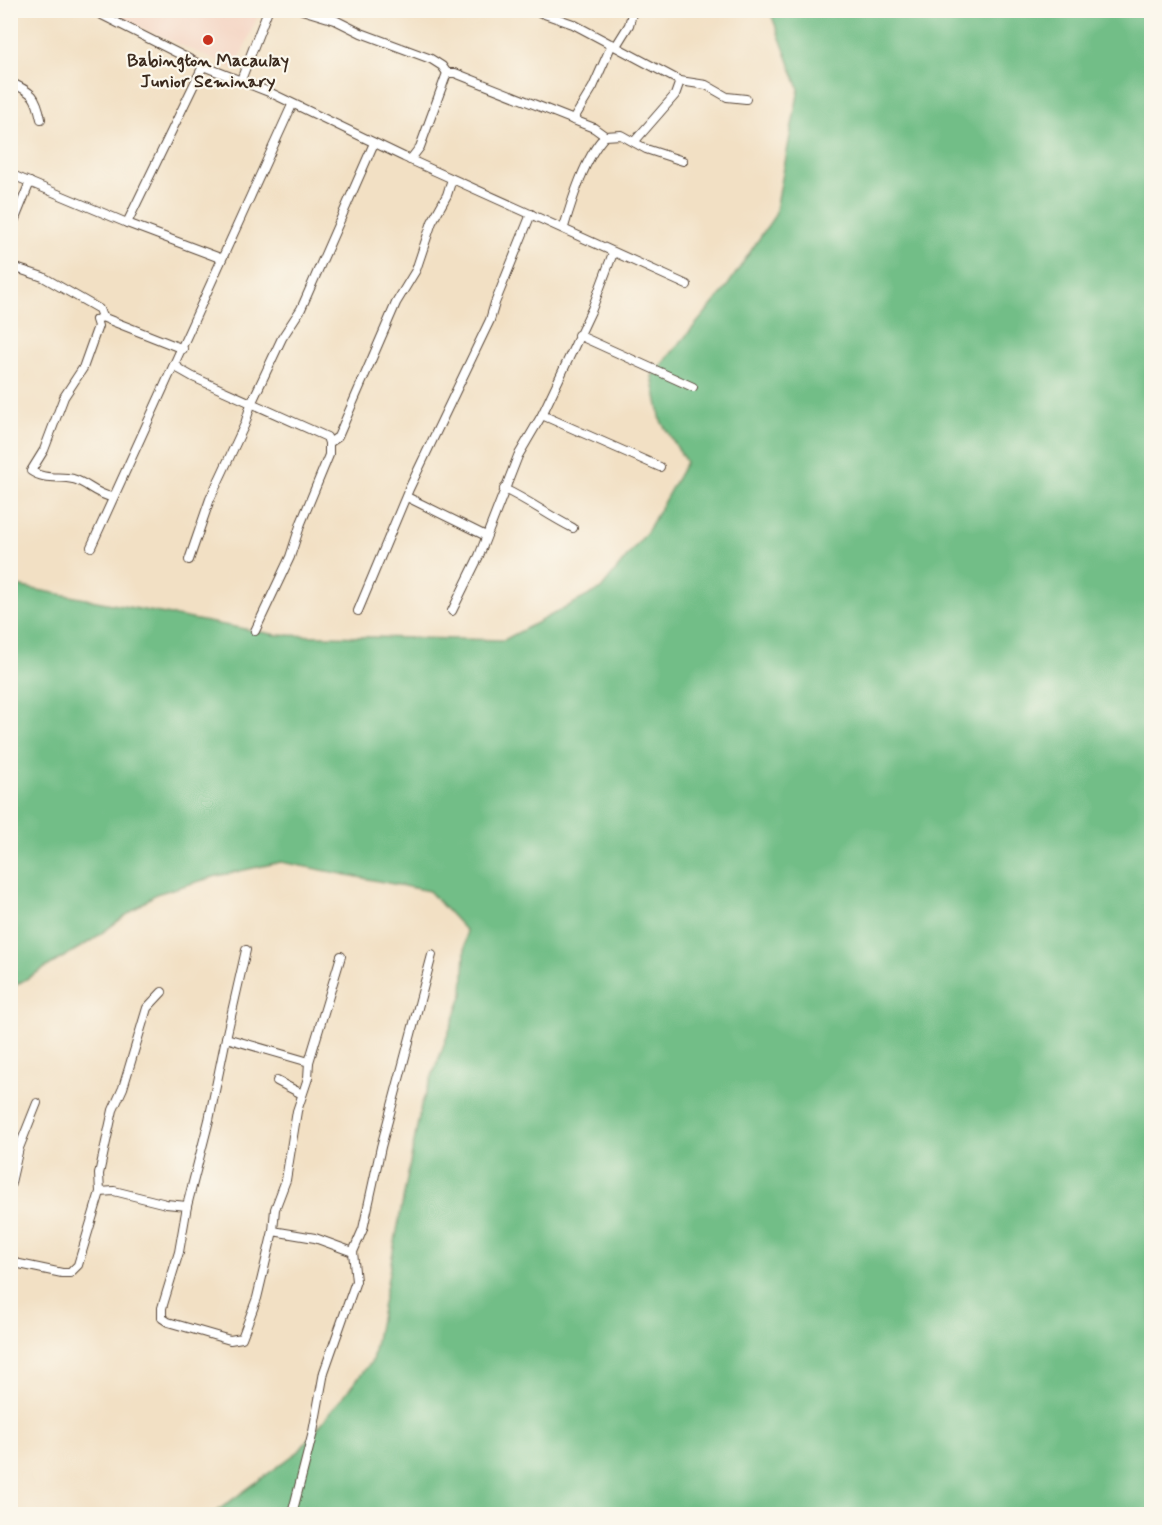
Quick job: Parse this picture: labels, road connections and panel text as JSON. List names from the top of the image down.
{
  "places": ["Babington Macaulay Junior Seminary"]
}
